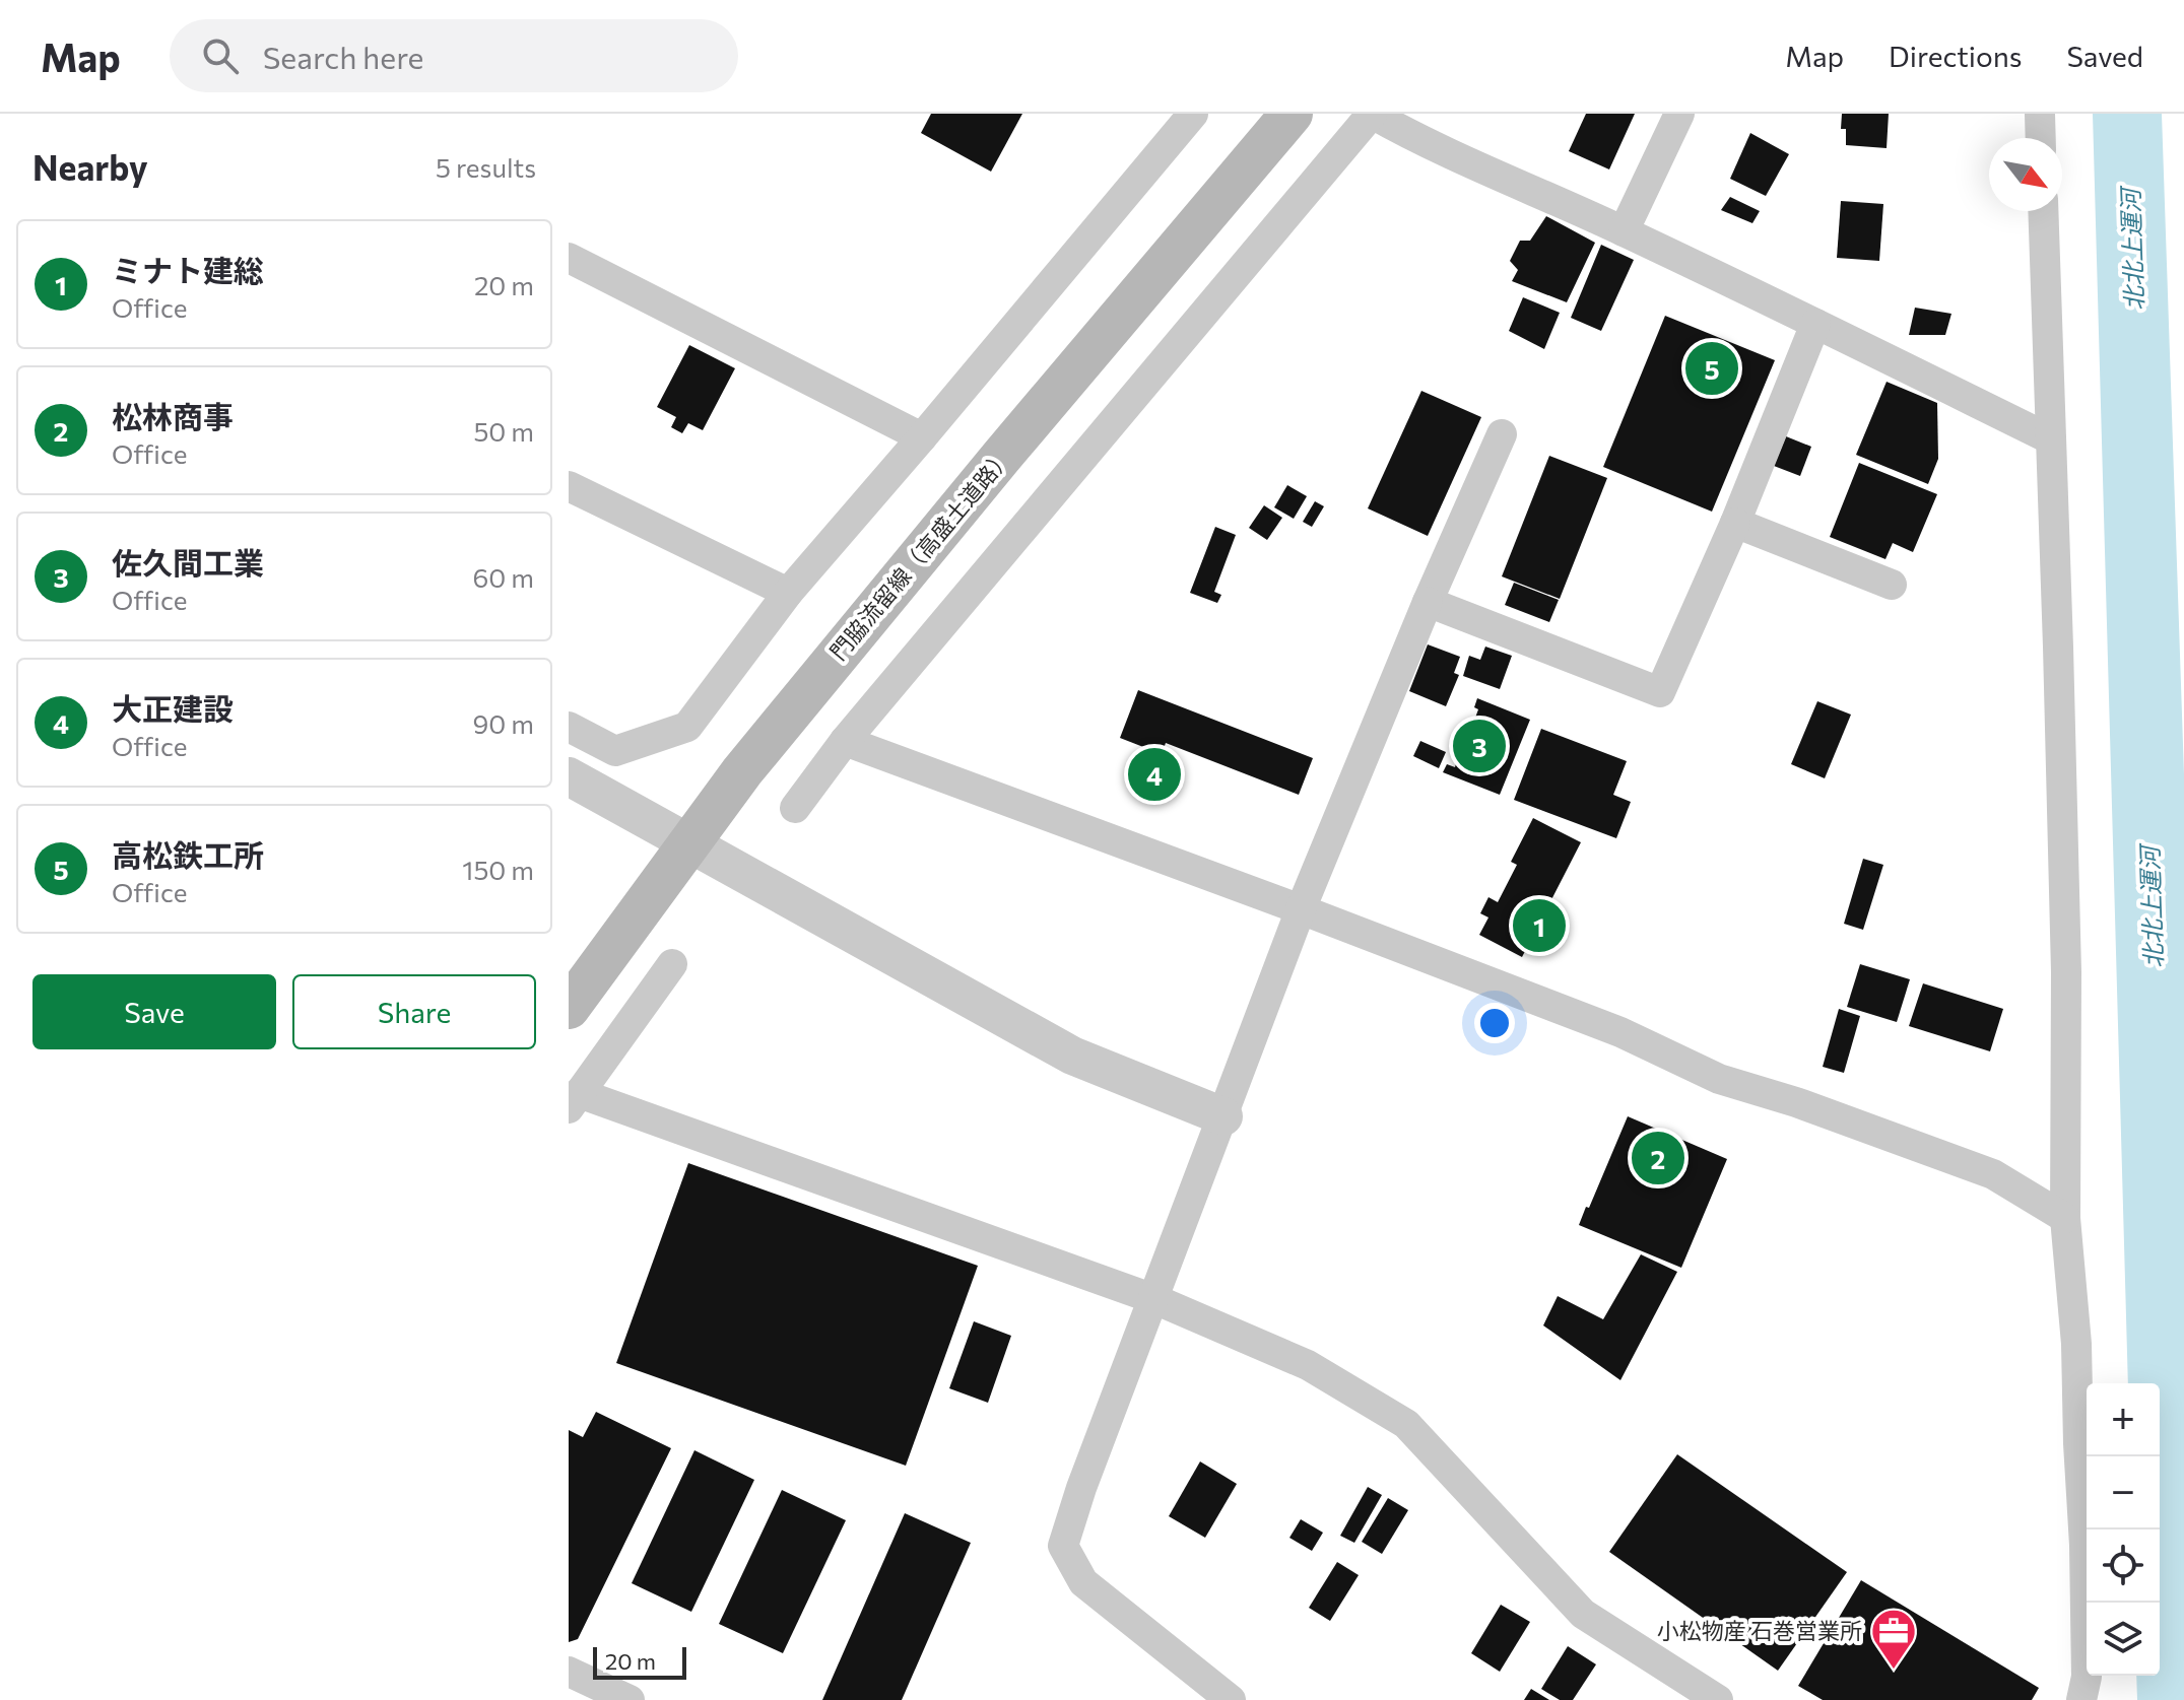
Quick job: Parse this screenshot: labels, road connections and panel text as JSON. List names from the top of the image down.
{
  "streets": {
    "main road": ["門脇流留線（高盛土道路）"]
  },
  "water": ["北北上運河"],
  "places": {
    "office": ["小松物産 石巻営業所"]
  },
  "scale_bar": "20 m",
  "north": "bottom right",
  "page": {
    "header": "Map",
    "search": "Search here",
    "nav": ["Map", "Directions", "Saved"],
    "heading": ["Nearby", "5 results"],
    "list": [
      {
        "mark": "1",
        "name": "ミナト建総",
        "note": "Office",
        "value": "20 m"
      },
      {
        "mark": "2",
        "name": "松林商事",
        "note": "Office",
        "value": "50 m"
      },
      {
        "mark": "3",
        "name": "佐久間工業",
        "note": "Office",
        "value": "60 m"
      },
      {
        "mark": "4",
        "name": "大正建設",
        "note": "Office",
        "value": "90 m"
      },
      {
        "mark": "5",
        "name": "高松鉄工所",
        "note": "Office",
        "value": "150 m"
      }
    ],
    "pins": [
      "5",
      "3",
      "4",
      "1",
      "2"
    ],
    "buttons": ["Save", "Share"],
    "map_buttons": ["+", "−"],
    "scale": "20 m"
  }
}
